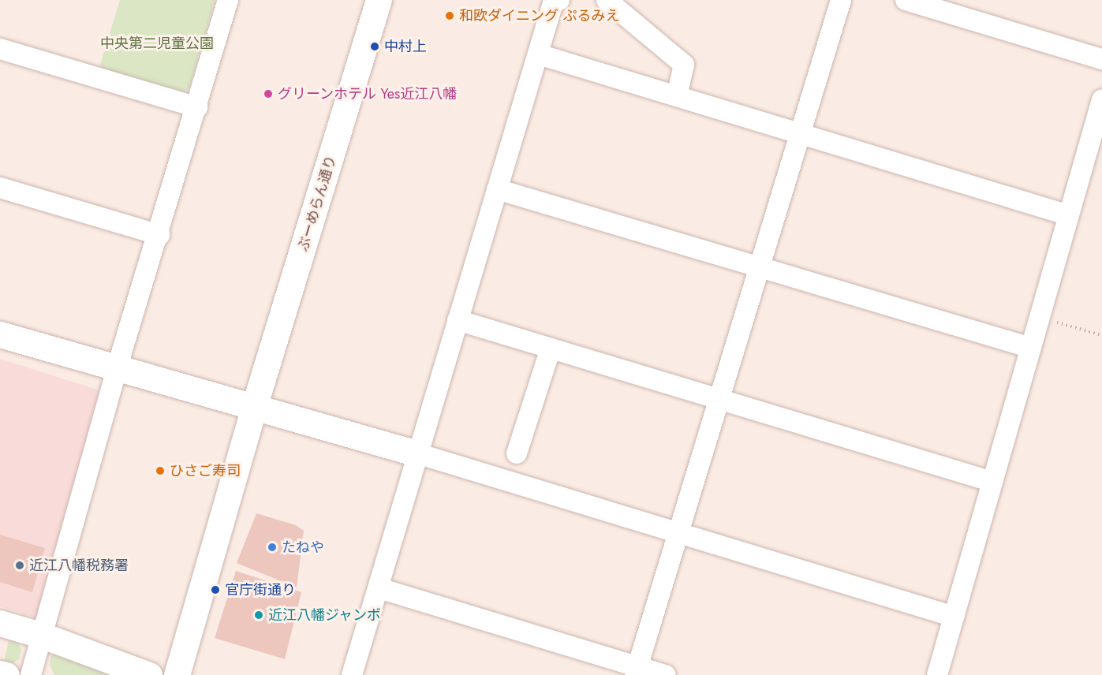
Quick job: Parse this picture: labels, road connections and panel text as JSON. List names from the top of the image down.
{
  "streets": {
    "main road": ["ぶーめらん通り"]
  },
  "parks": ["中央第二児童公園"],
  "places": [
    "和欧ダイニング ぷるみえ",
    "中村上",
    "グリーンホテル Yes近江八幡",
    "ひさご寿司",
    "たねや",
    "近江八幡税務署",
    "官庁街通り",
    "近江八幡ジャンボ"
  ]
}
